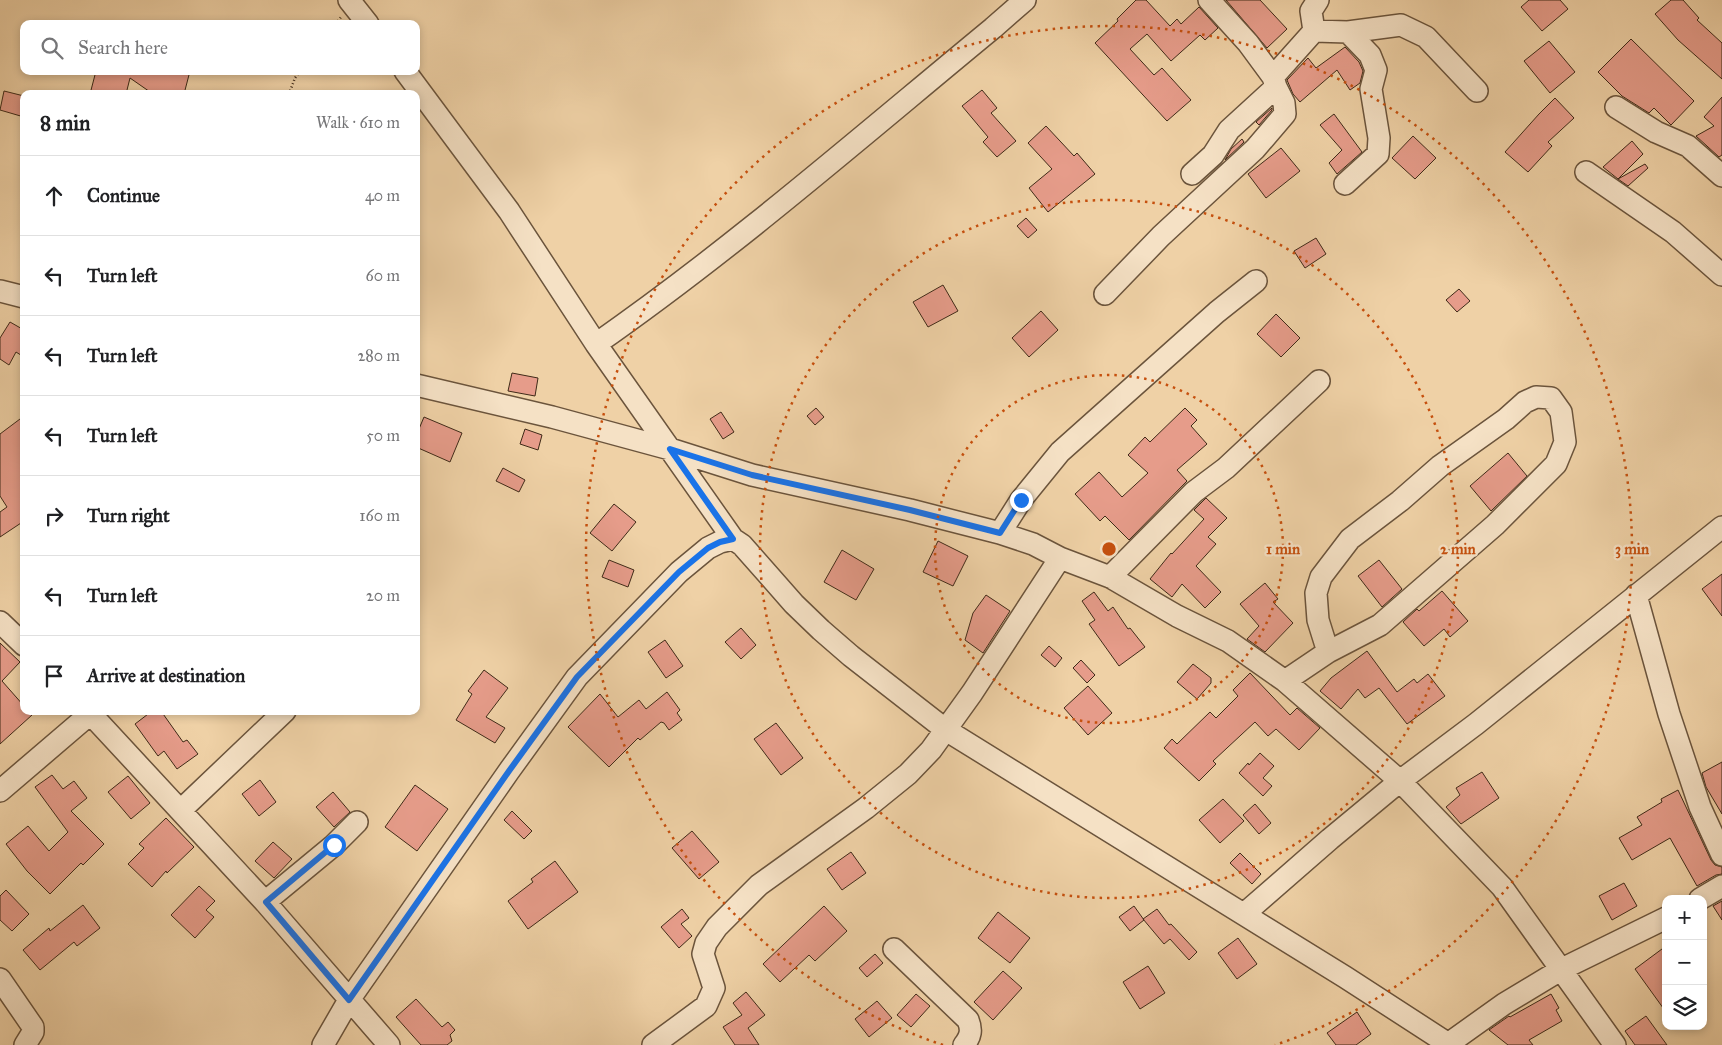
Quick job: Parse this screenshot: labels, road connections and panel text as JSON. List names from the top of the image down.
{
  "page": {
    "search": "Search here",
    "heading": ["8 min", "Walk · 610 m"],
    "list": [
      ["Continue", "40 m"],
      ["Turn left", "60 m"],
      ["Turn left", "280 m"],
      ["Turn left", "50 m"],
      ["Turn right", "160 m"],
      ["Turn left", "20 m"],
      "Arrive at destination"
    ],
    "map_buttons": ["+", "−"]
  },
  "rings": ["1 min", "2 min", "3 min"]
}
